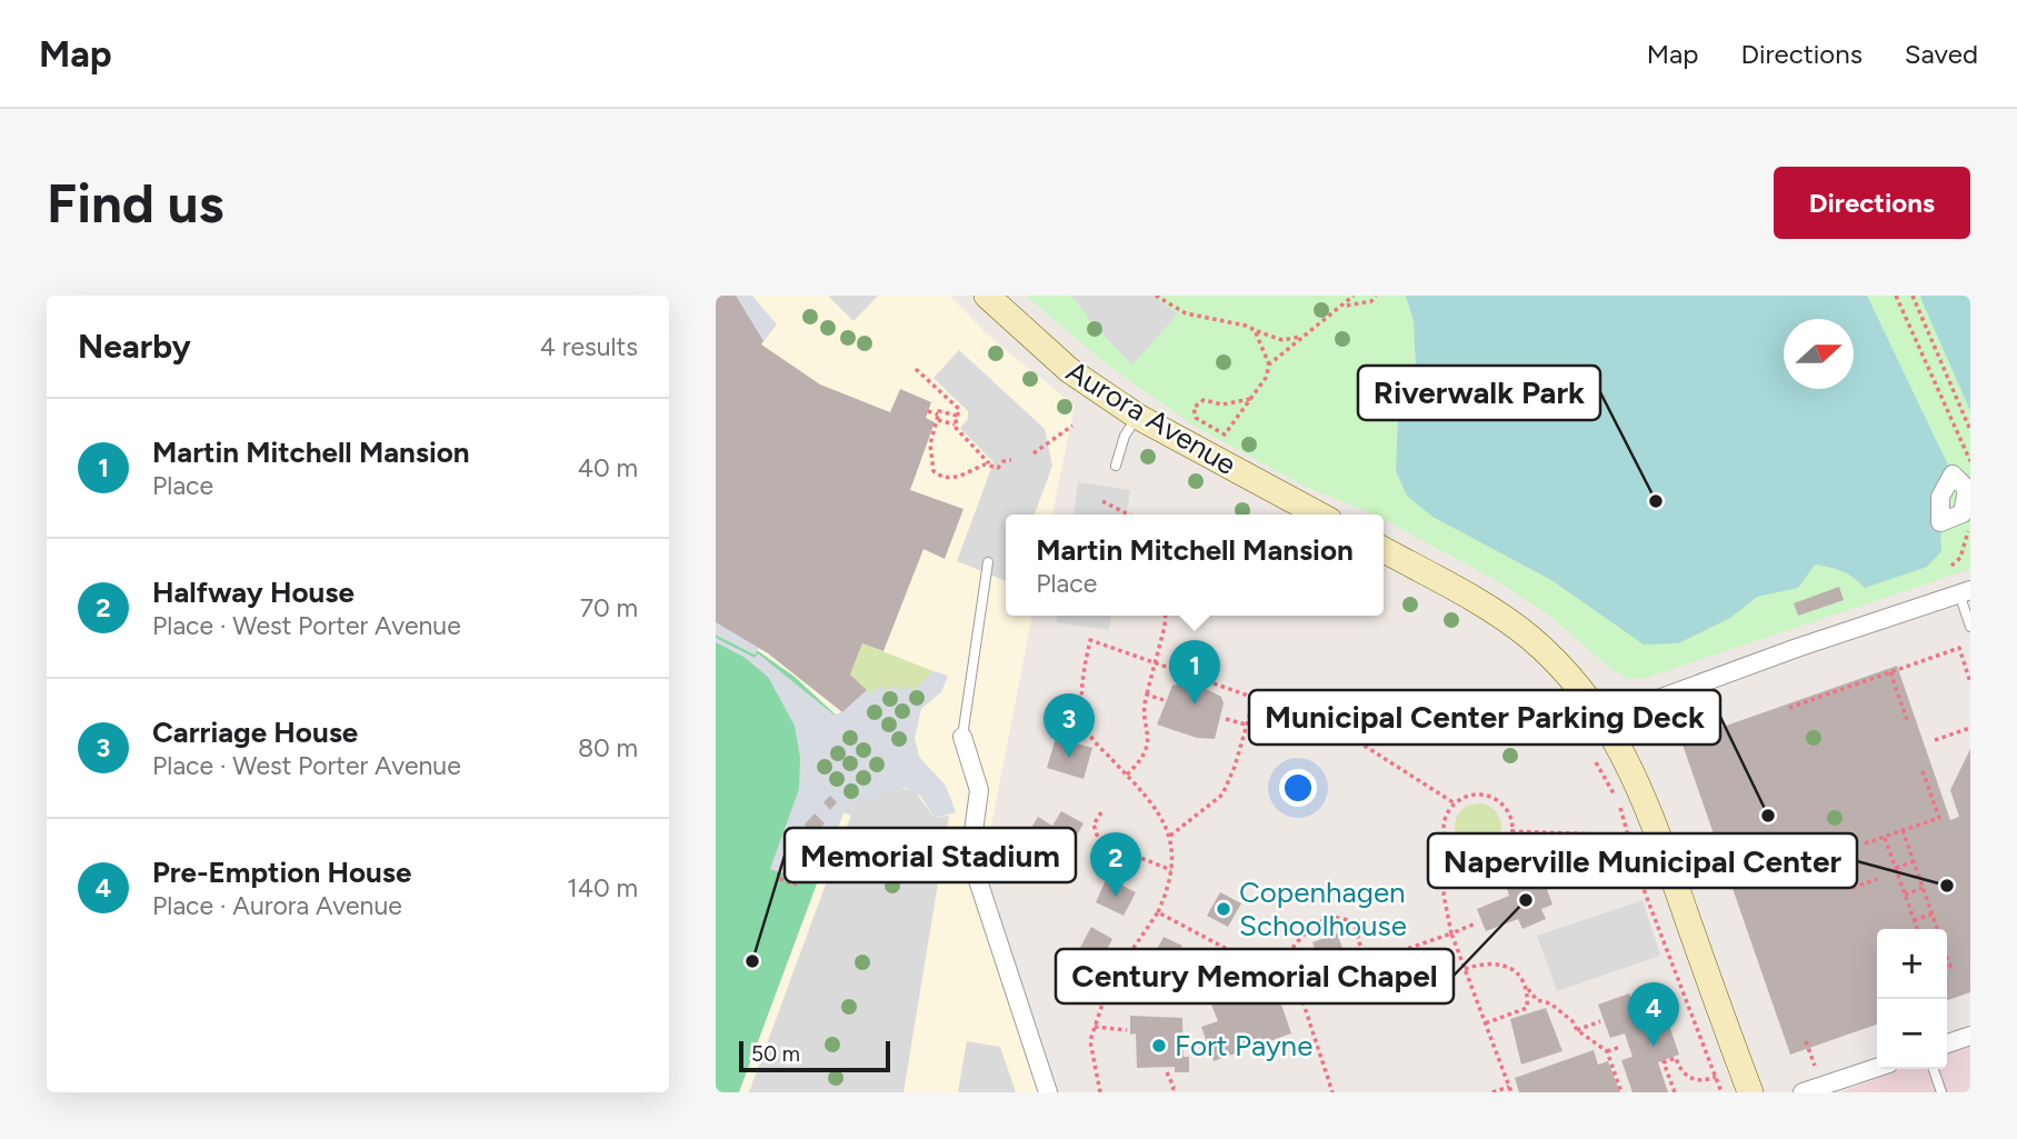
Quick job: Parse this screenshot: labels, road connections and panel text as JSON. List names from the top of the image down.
{
  "streets": {
    "main road": ["Aurora Avenue"]
  },
  "places": [
    "Riverwalk Park",
    "Municipal Center Parking Deck",
    "Naperville Municipal Center",
    "Century Memorial Chapel",
    "Copenhagen Schoolhouse",
    "Memorial Stadium",
    "Fort Payne"
  ],
  "scale_bar": "50 m",
  "north": "right",
  "page": {
    "header": "Map",
    "nav": ["Map", "Directions", "Saved"],
    "buttons": "Directions",
    "title": "Find us",
    "heading": ["Nearby", "4 results"],
    "list": [
      {
        "mark": "1",
        "name": "Martin Mitchell Mansion",
        "note": "Place",
        "value": "40 m"
      },
      {
        "mark": "2",
        "name": "Halfway House",
        "note": "Place · West Porter Avenue",
        "value": "70 m"
      },
      {
        "mark": "3",
        "name": "Carriage House",
        "note": "Place · West Porter Avenue",
        "value": "80 m"
      },
      {
        "mark": "4",
        "name": "Pre-Emption House",
        "note": "Place · Aurora Avenue",
        "value": "140 m"
      }
    ],
    "popup": ["Martin Mitchell Mansion", "Place"],
    "pins": [
      "1",
      "3",
      "2",
      "4"
    ],
    "map_buttons": ["+", "−"],
    "scale": "50 m"
  }
}
